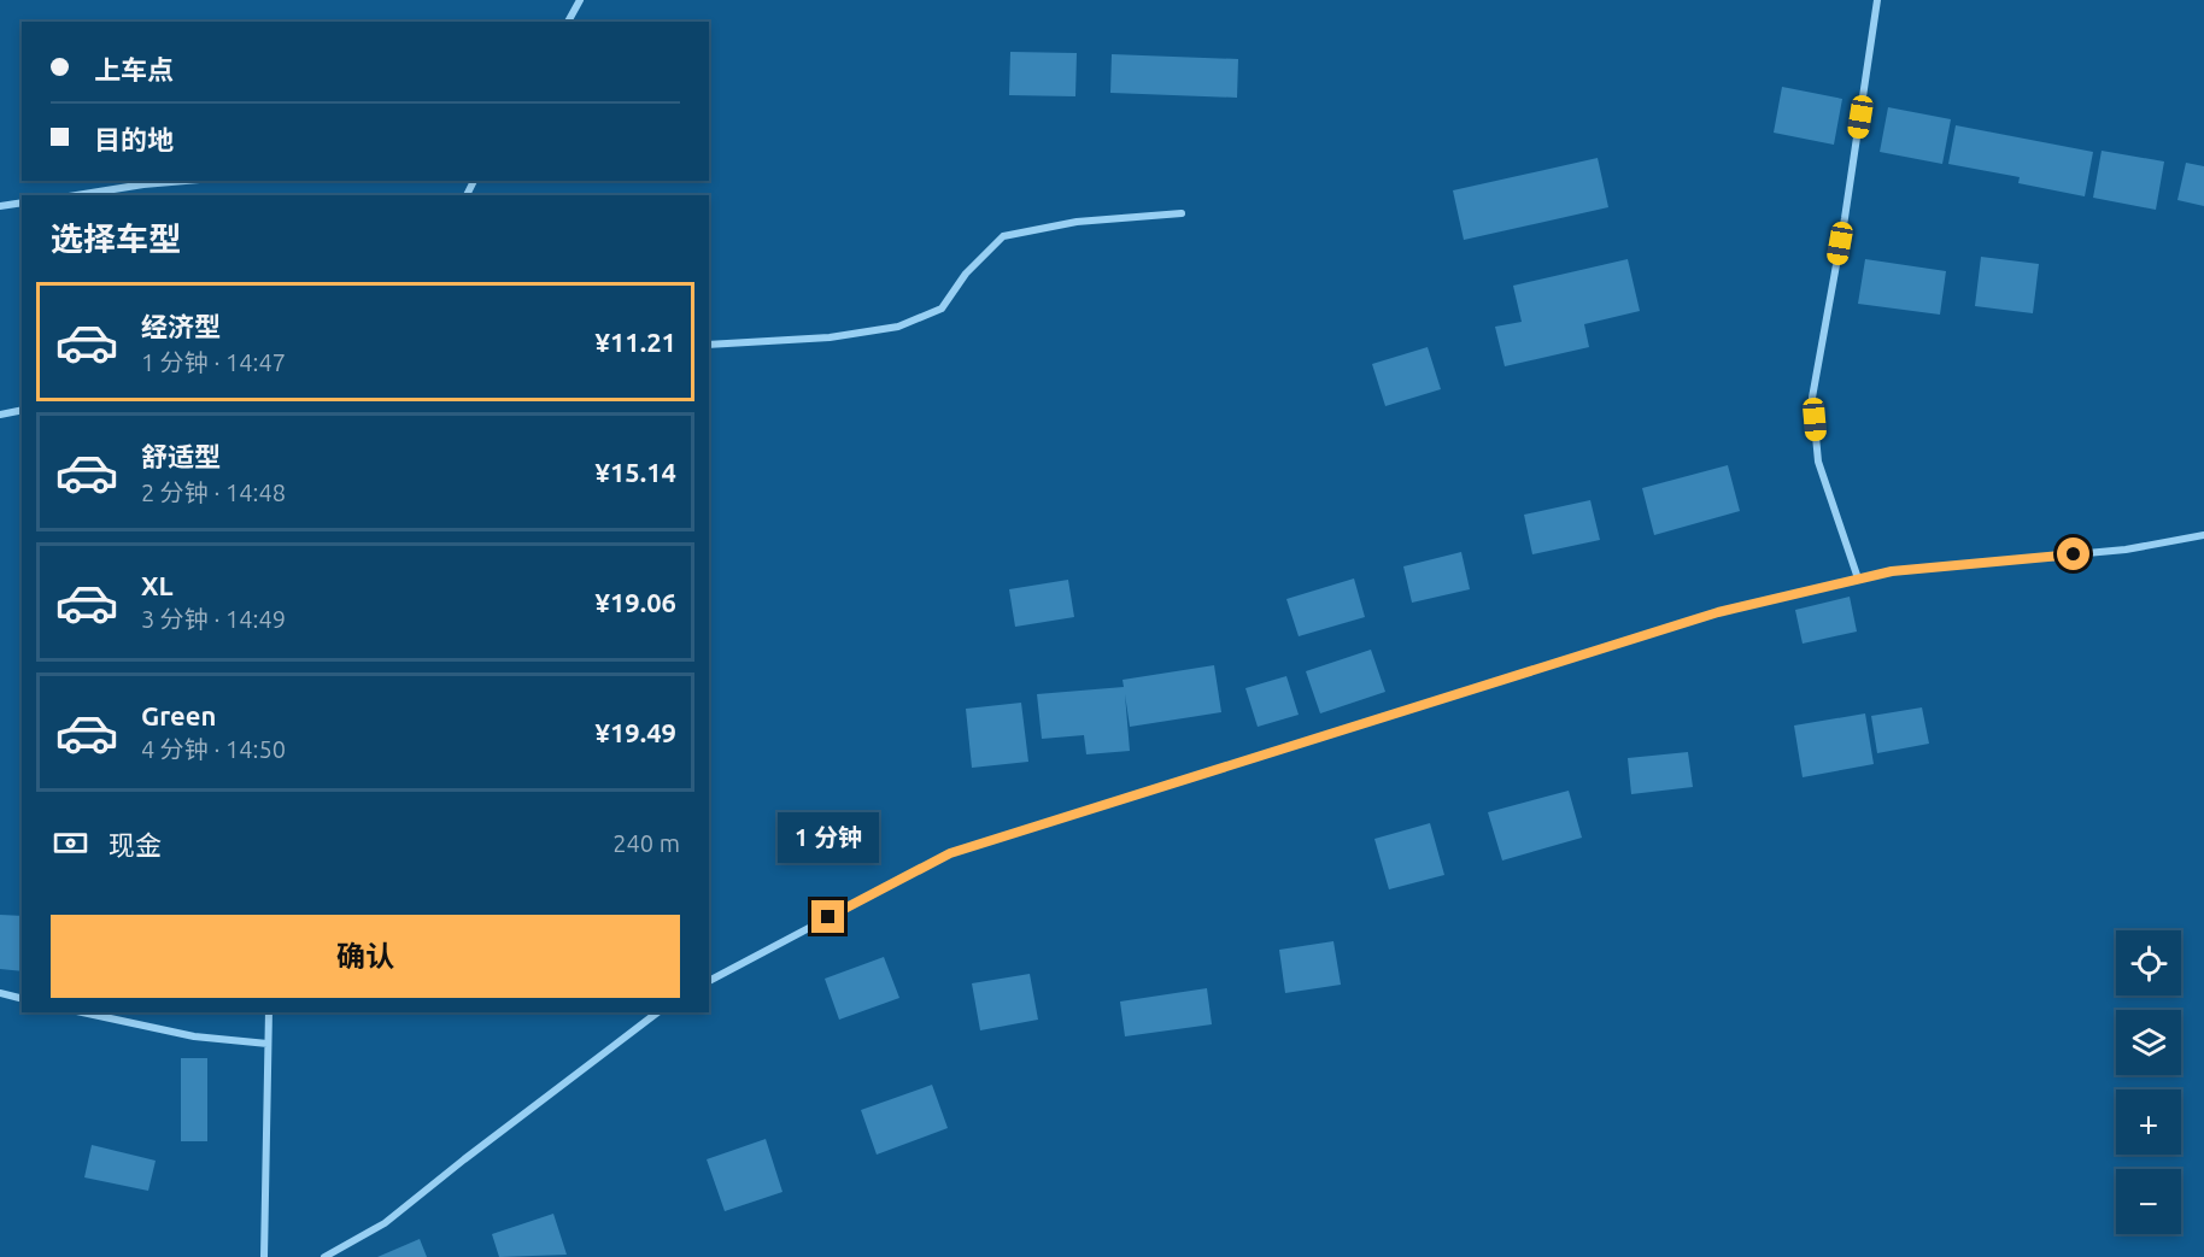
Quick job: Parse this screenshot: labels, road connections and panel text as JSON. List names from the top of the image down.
{
  "page": {
    "banner": ["上车点", "目的地"],
    "heading": "选择车型",
    "list": [
      {
        "name": "经济型",
        "note": "1 分钟 · 14:47",
        "value": "¥11.21"
      },
      {
        "name": "舒适型",
        "note": "2 分钟 · 14:48",
        "value": "¥15.14"
      },
      {
        "name": "XL",
        "note": "3 分钟 · 14:49",
        "value": "¥19.06"
      },
      {
        "name": "Green",
        "note": "4 分钟 · 14:50",
        "value": "¥19.49"
      }
    ],
    "pay": ["现金", "240 m"],
    "bubble": "1 分钟",
    "buttons": "确认",
    "map_buttons": ["+", "−"]
  }
}
